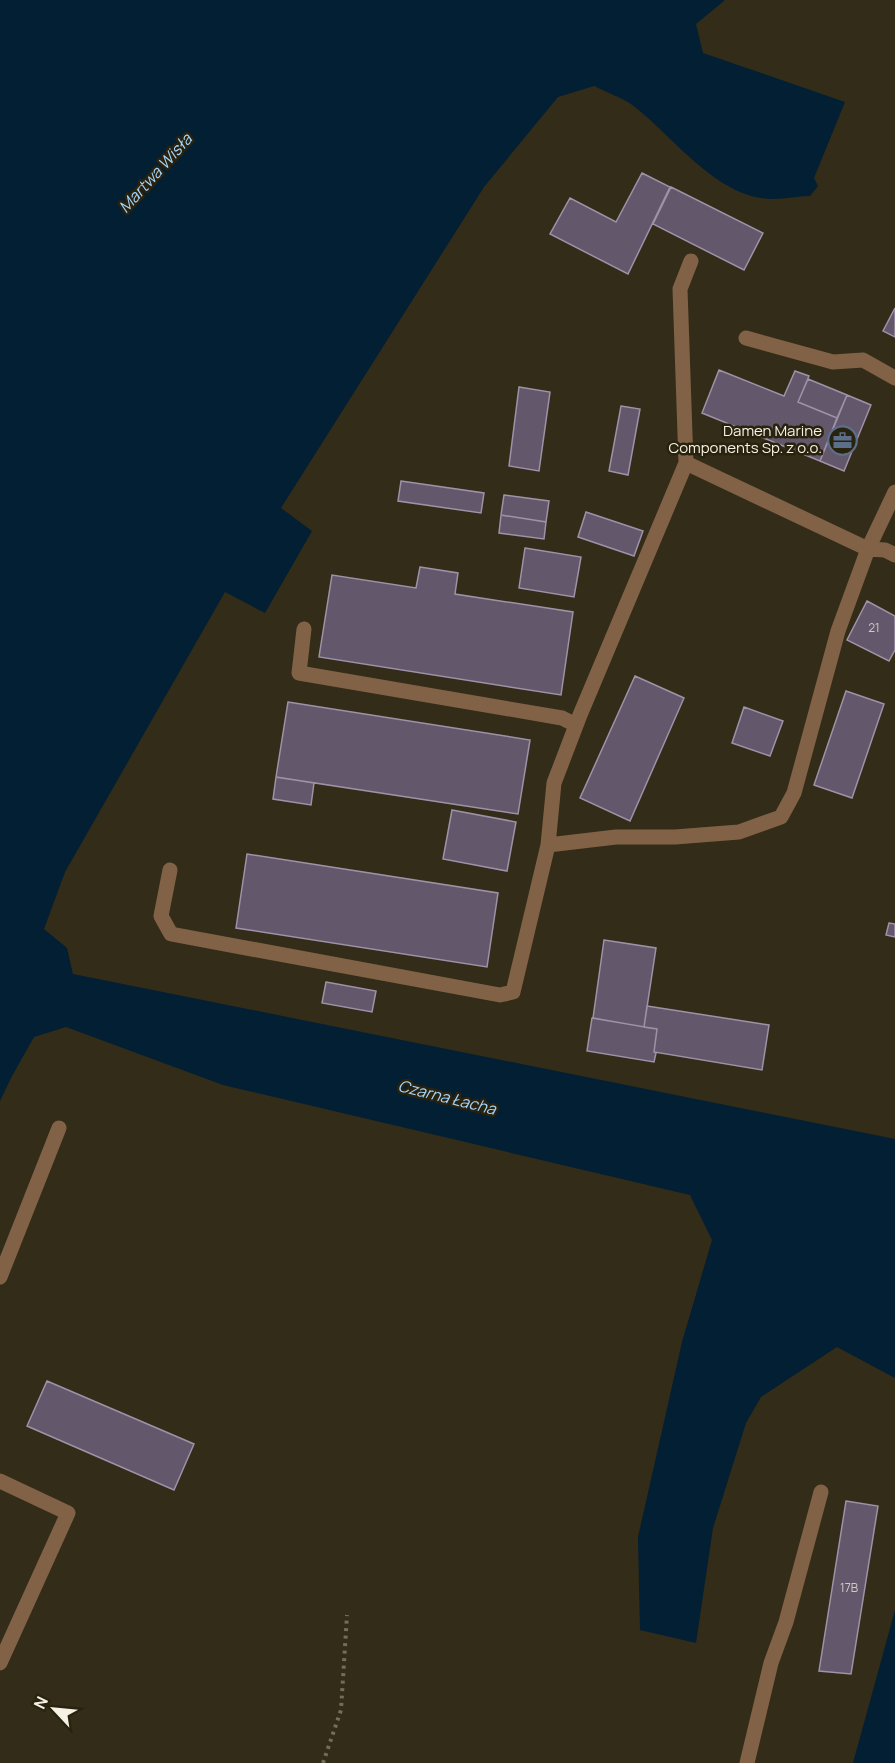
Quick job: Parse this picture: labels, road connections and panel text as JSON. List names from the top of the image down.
{
  "water": ["Martwa Wisła", "Czarna Łacha"],
  "places": {
    "office": ["Damen Marine Components Sp. z o.o."]
  },
  "house_numbers": ["21", "17B"],
  "north": "top left"
}
